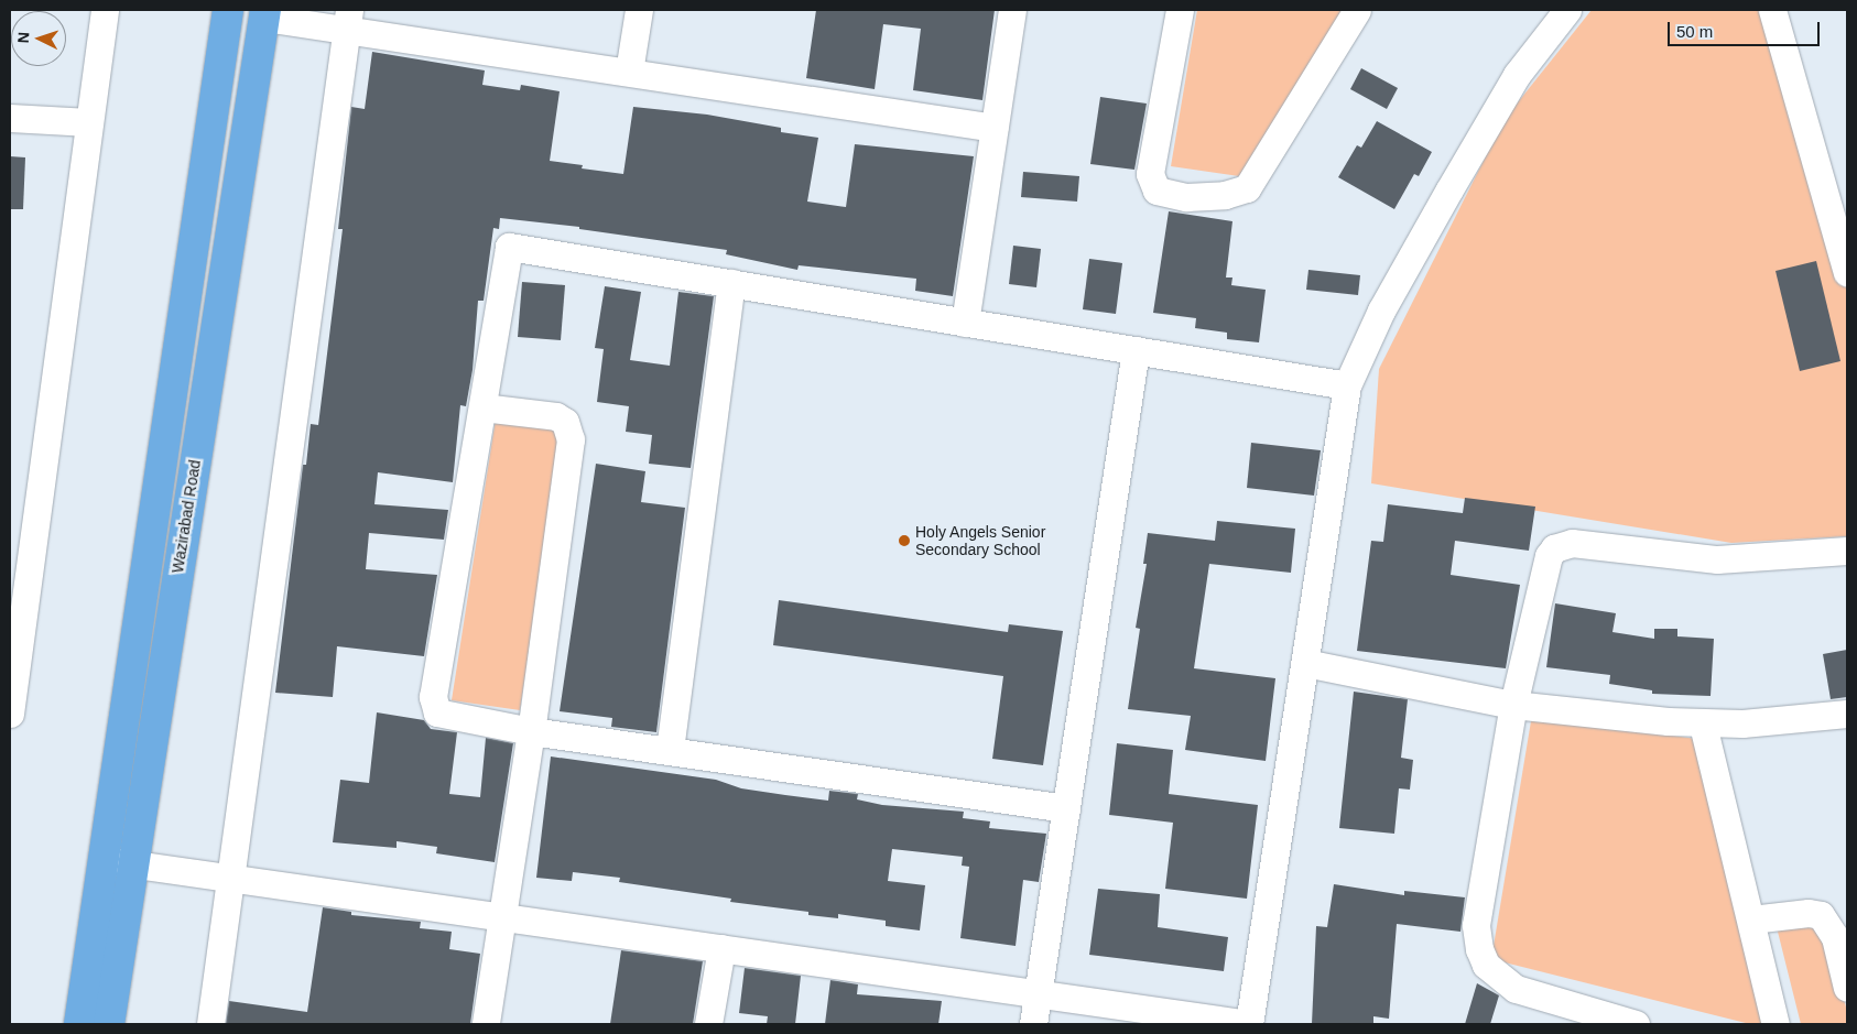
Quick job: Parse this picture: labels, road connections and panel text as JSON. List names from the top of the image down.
{
  "streets": {
    "highway": ["Wazirabad Road"]
  },
  "places": ["Holy Angels Senior Secondary School"],
  "scale_bar": "50 m",
  "north": "left"
}
